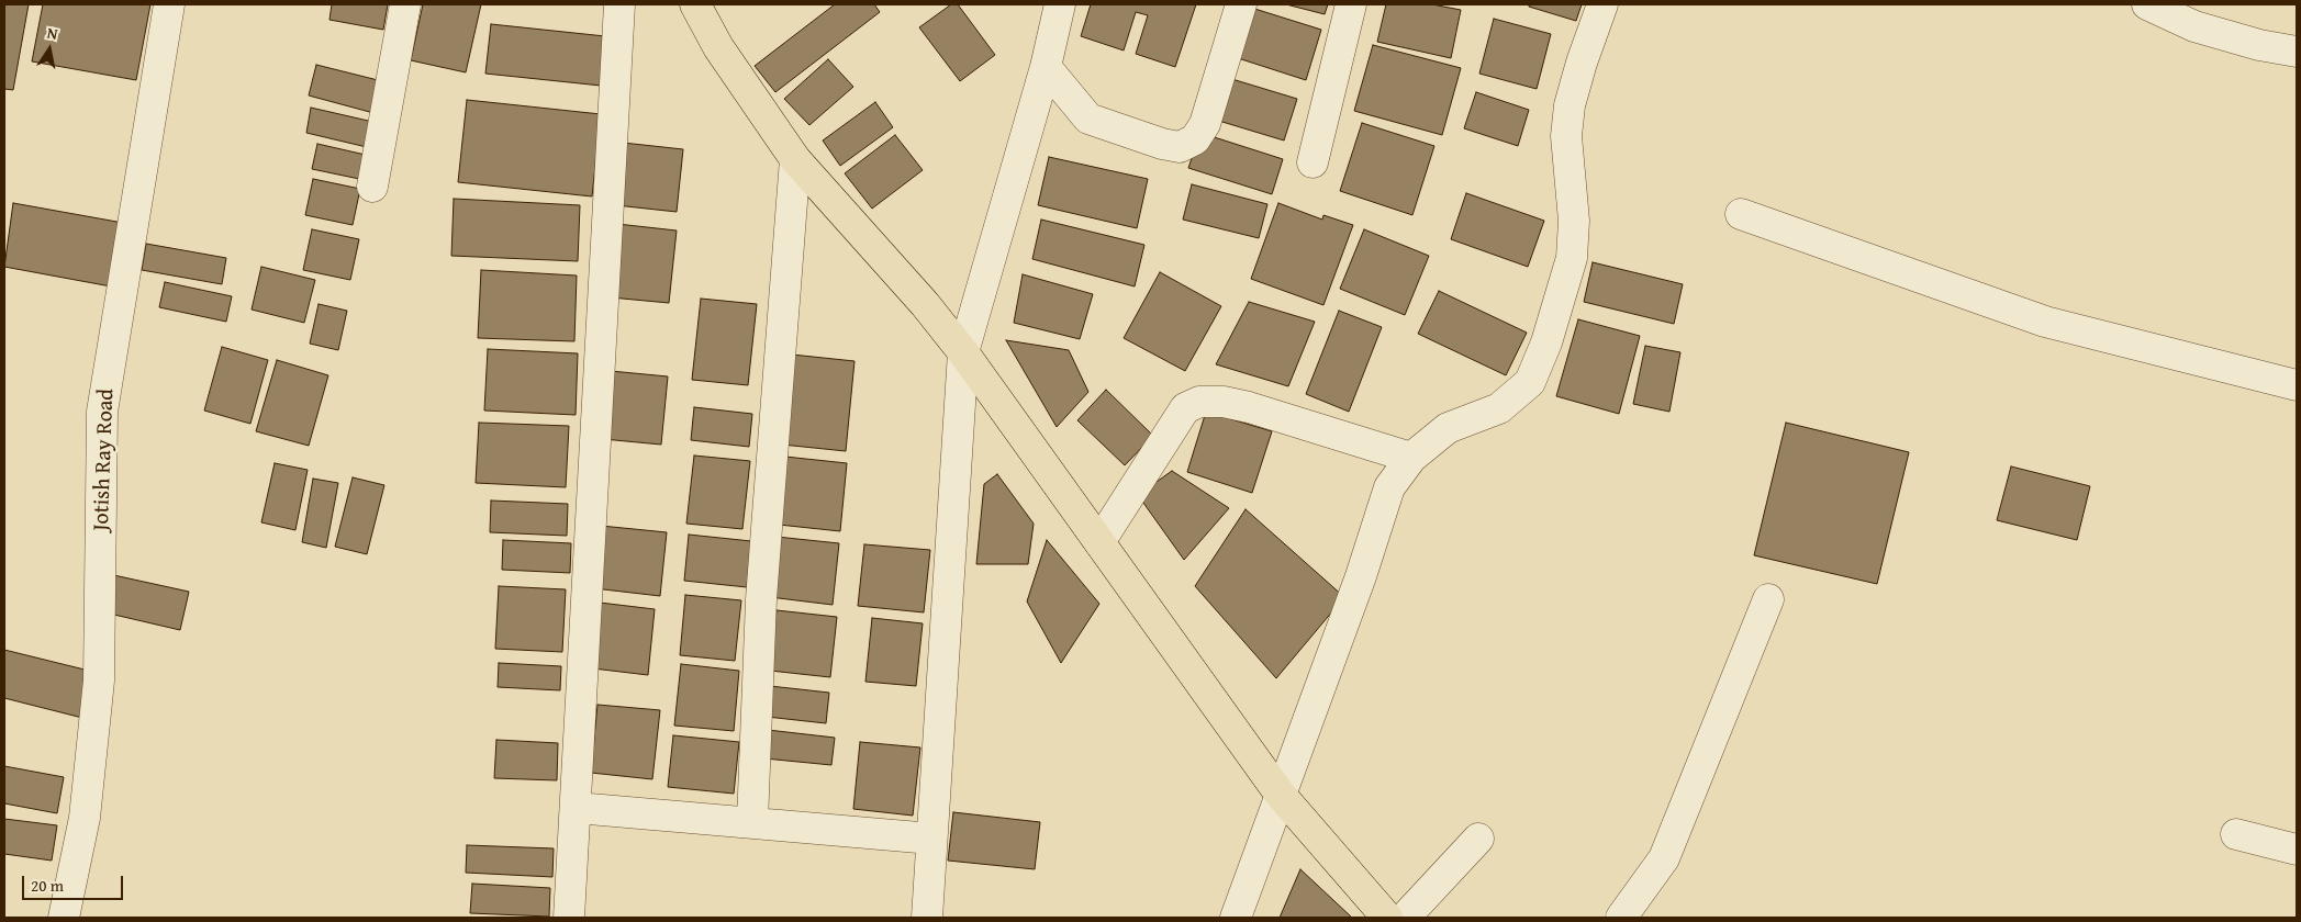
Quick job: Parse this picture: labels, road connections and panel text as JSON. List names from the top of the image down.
{
  "streets": {
    "street": ["Jotish Ray Road"]
  },
  "scale_bar": "20 m",
  "north": "top"
}
